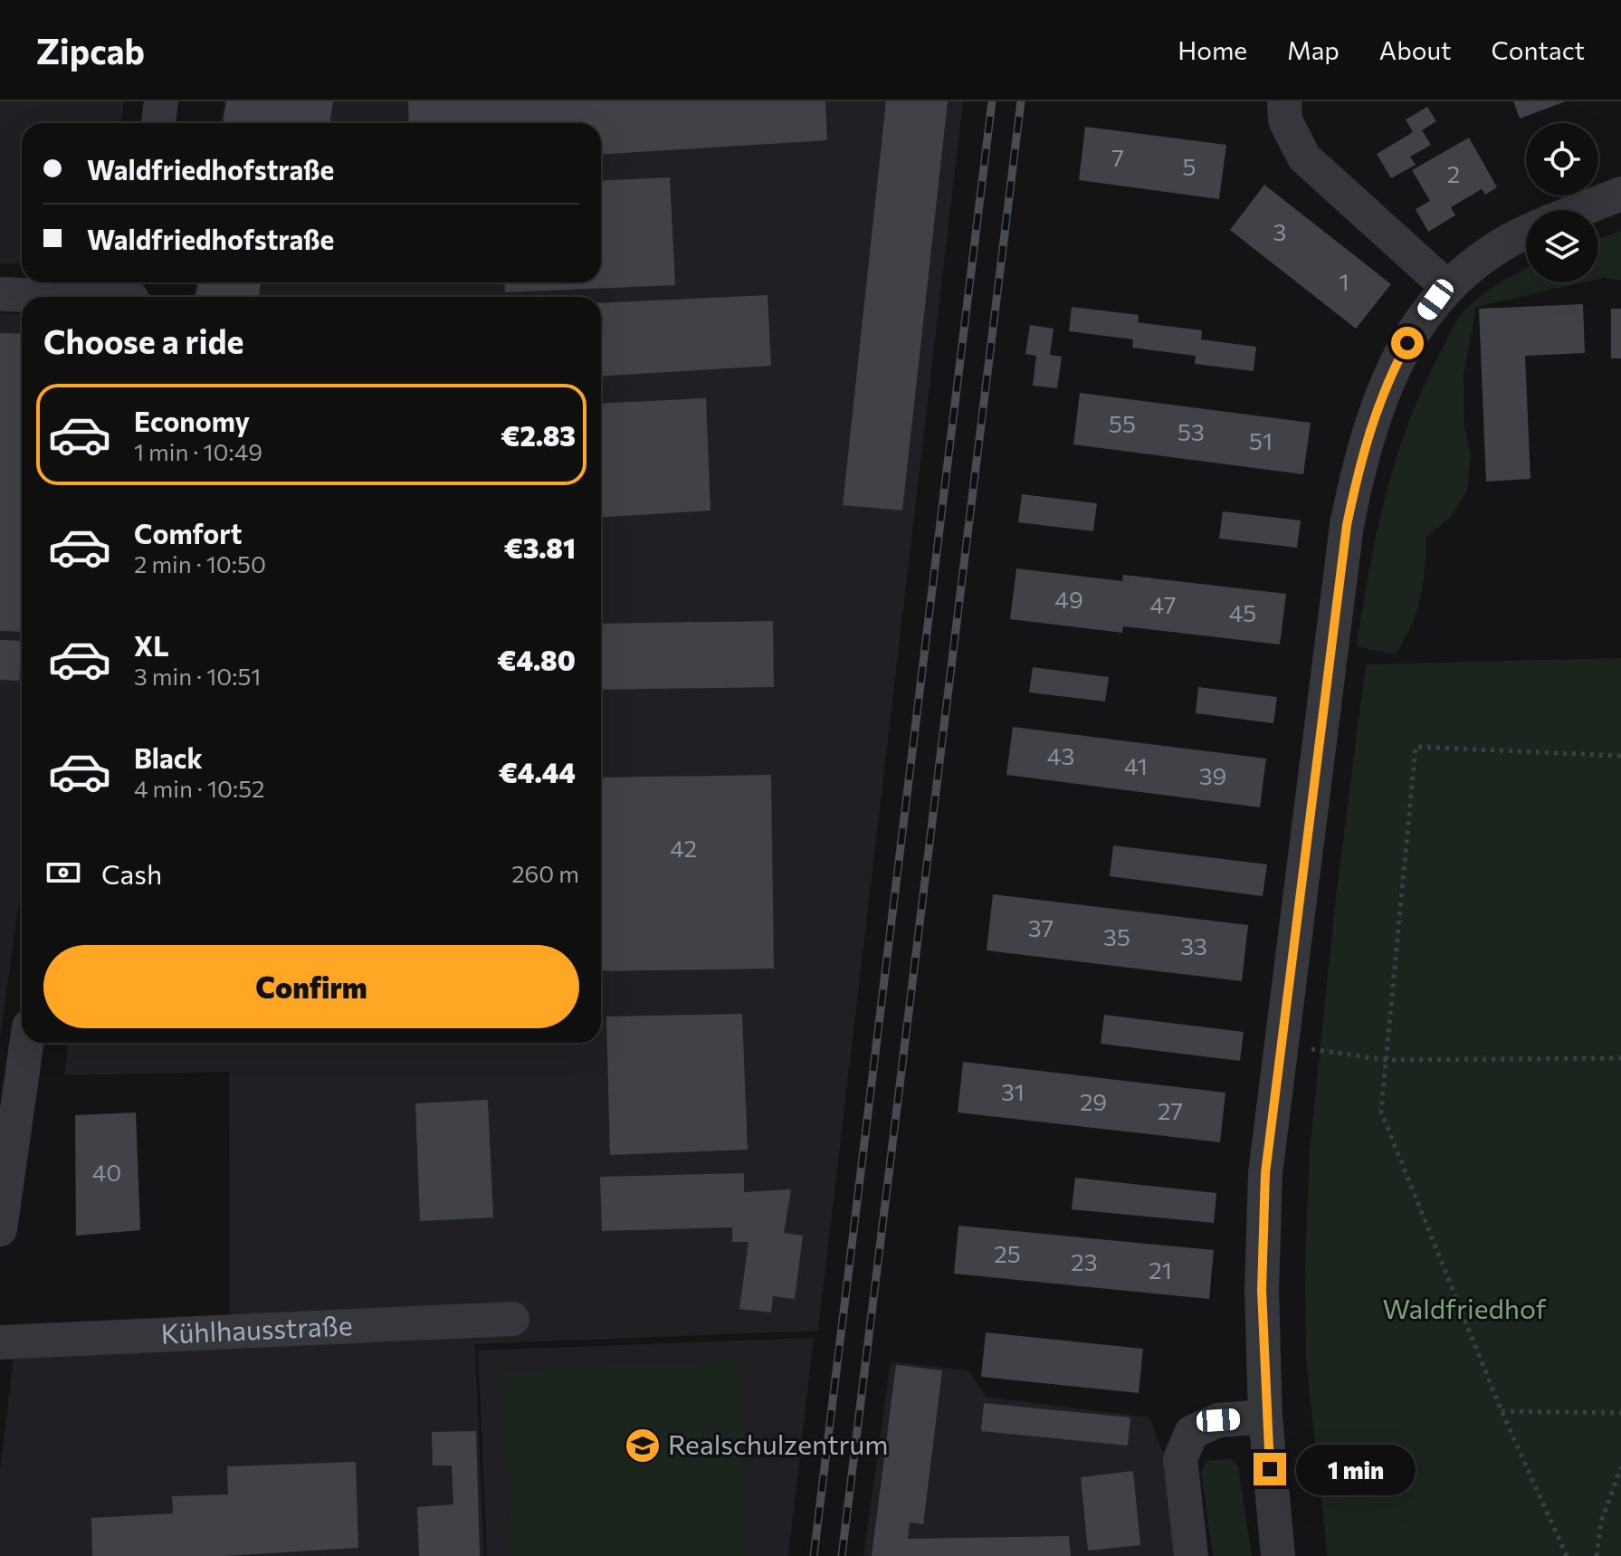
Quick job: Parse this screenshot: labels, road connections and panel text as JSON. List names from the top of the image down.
{
  "streets": {
    "street": ["Kühlhausstraße"]
  },
  "parks": ["Waldfriedhof"],
  "places": {
    "school or university": ["Realschulzentrum"]
  },
  "house_numbers": [
    "7",
    "5",
    "2",
    "3",
    "1",
    "55",
    "53",
    "51",
    "49",
    "47",
    "45",
    "43",
    "41",
    "39",
    "42",
    "37",
    "35",
    "33",
    "31",
    "29",
    "27",
    "40",
    "25",
    "23",
    "21"
  ],
  "page": {
    "header": "Zipcab",
    "nav": [
      "Home",
      "Map",
      "About",
      "Contact"
    ],
    "banner": ["Waldfriedhofstraße", "Waldfriedhofstraße"],
    "heading": "Choose a ride",
    "list": [
      {
        "name": "Economy",
        "note": "1 min · 10:49",
        "value": "€2.83"
      },
      {
        "name": "Comfort",
        "note": "2 min · 10:50",
        "value": "€3.81"
      },
      {
        "name": "XL",
        "note": "3 min · 10:51",
        "value": "€4.80"
      },
      {
        "name": "Black",
        "note": "4 min · 10:52",
        "value": "€4.44"
      }
    ],
    "pay": ["Cash", "260 m"],
    "buttons": "Confirm",
    "bubble": "1 min"
  }
}
